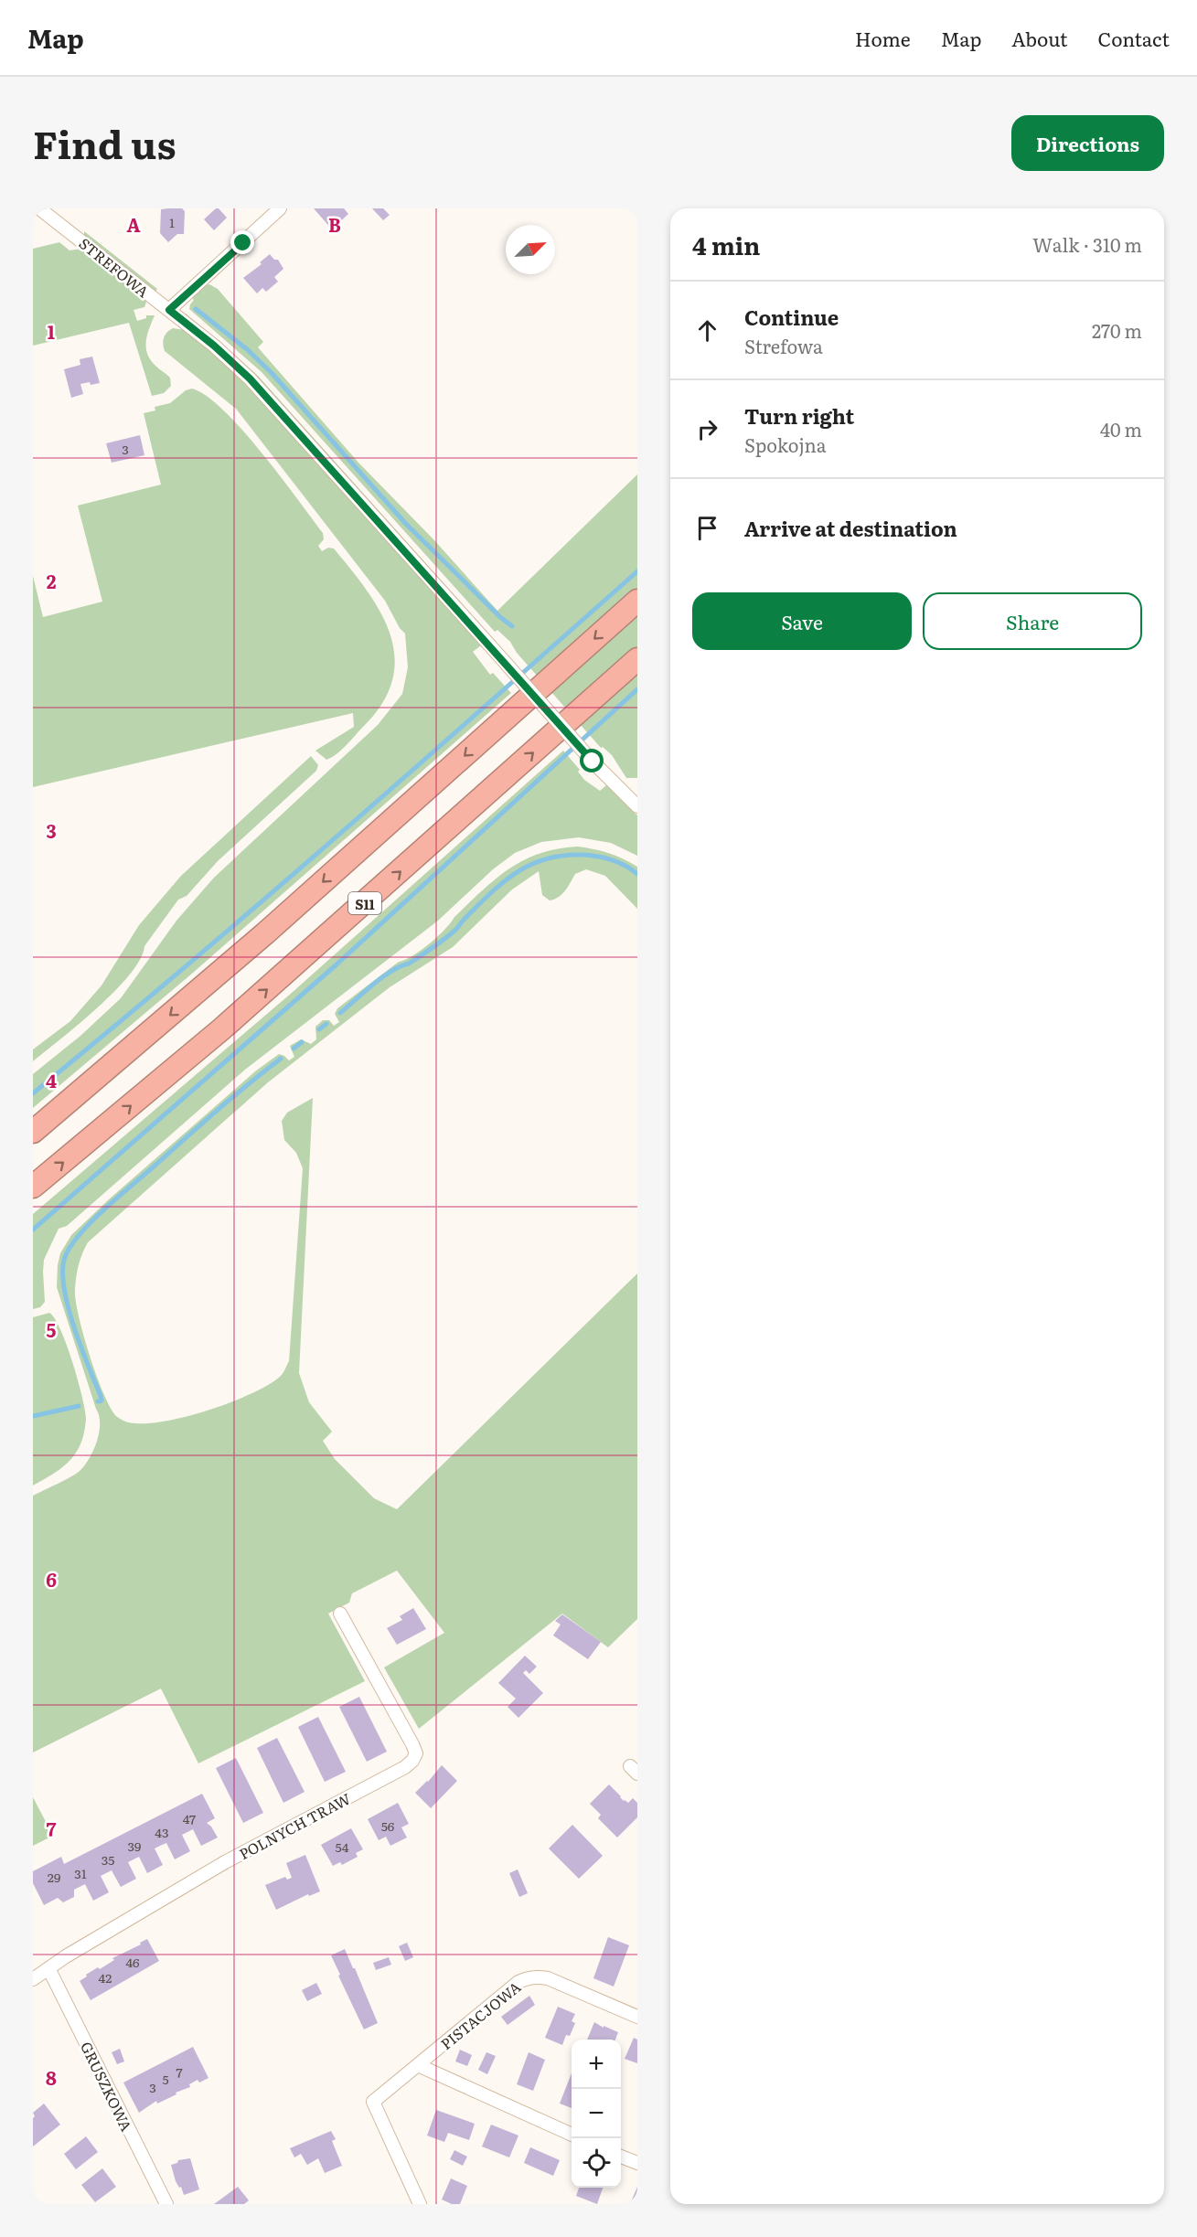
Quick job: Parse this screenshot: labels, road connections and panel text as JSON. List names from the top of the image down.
{
  "streets": {
    "highway": ["S11"],
    "street": [
      "STREFOWA",
      "POLNYCH TRAW",
      "PISTACJOWA",
      "GRUSZKOWA"
    ]
  },
  "crossings": [
    ["POLNYCH TRAW", "GRUSZKOWA"]
  ],
  "house_numbers": [
    "1",
    "3",
    "47",
    "56",
    "43",
    "39",
    "54",
    "35",
    "31",
    "29",
    "46",
    "42",
    "7",
    "5",
    "3"
  ],
  "north": "top right",
  "page": {
    "header": "Map",
    "nav": [
      "Home",
      "Map",
      "About",
      "Contact"
    ],
    "title": "Find us",
    "buttons": [
      "Directions",
      ["Save", "Share"]
    ],
    "heading": ["4 min", "Walk · 310 m"],
    "list": [
      ["Continue", "Strefowa", "270 m"],
      ["Turn right", "Spokojna", "40 m"],
      "Arrive at destination"
    ],
    "map_buttons": ["+", "−"]
  },
  "grid": {
    "columns": ["A", "B"],
    "rows": [
      "1",
      "2",
      "3",
      "4",
      "5",
      "6",
      "7",
      "8"
    ]
  }
}
